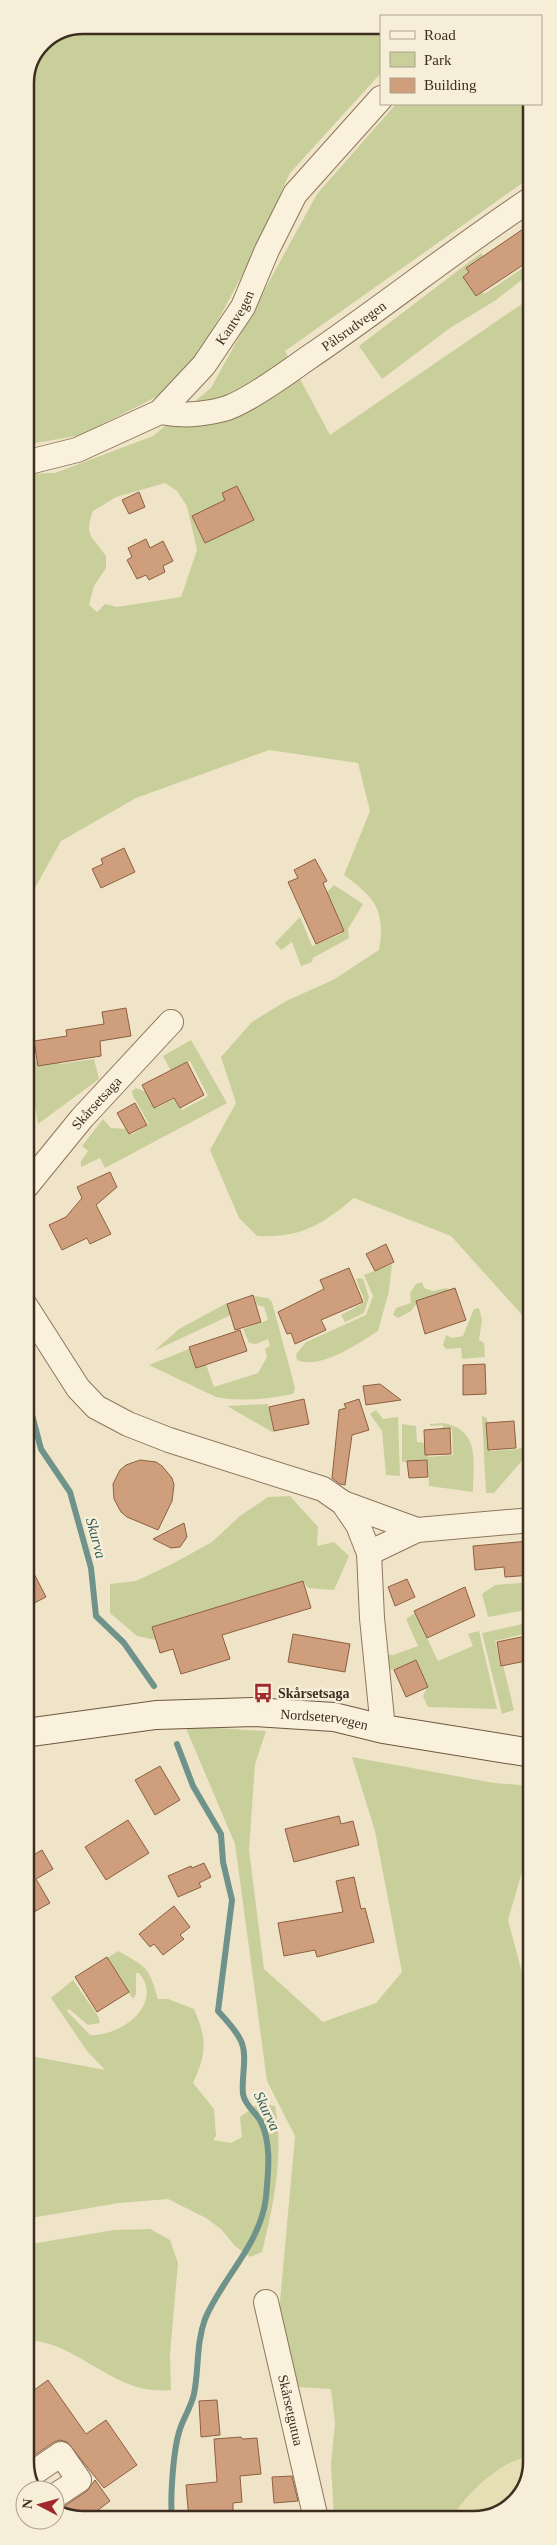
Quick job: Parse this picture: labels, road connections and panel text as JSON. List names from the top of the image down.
{
  "streets": {
    "main road": ["Nordsetervegen"],
    "street": [
      "Kantvegen",
      "Pålsrudvegen",
      "Skårsetsaga",
      "Skårsetgutua"
    ]
  },
  "crossings": [
    ["Kantvegen", "Pålsrudvegen"]
  ],
  "water": ["Skurva"],
  "places": {
    "bus stop": ["Skårsetsaga"]
  },
  "legend": ["Road", "Park", "Building"],
  "north": "left"
}
